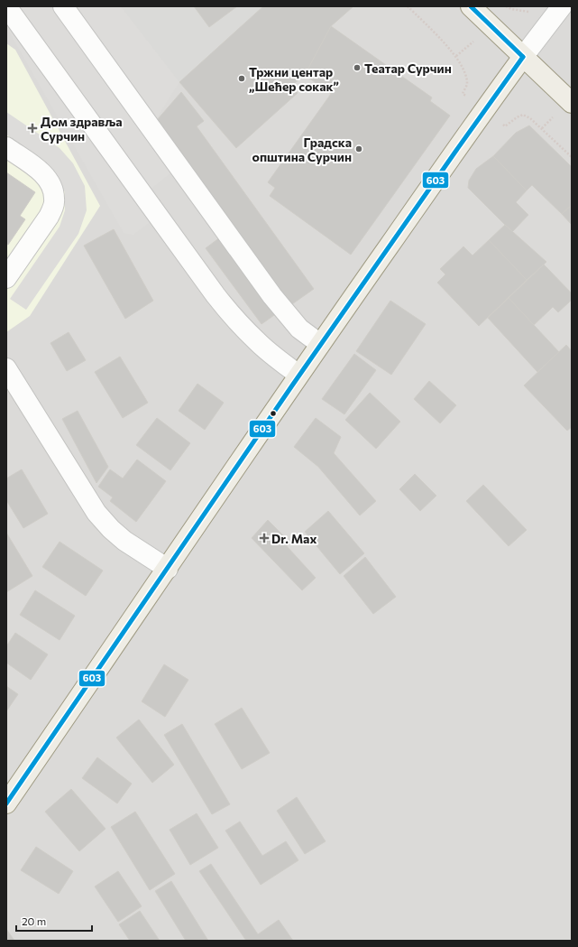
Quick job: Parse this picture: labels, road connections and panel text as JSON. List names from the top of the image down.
{
  "places": {
    "other": ["Театар Сурчин", "Тржни центар „Шећер сокак”", "Градска општина Сурчин"],
    "health": ["Дом здравља Сурчин", "Dr. Max"]
  },
  "lines": ["transit line 603"],
  "scale_bar": "20 m"
}
